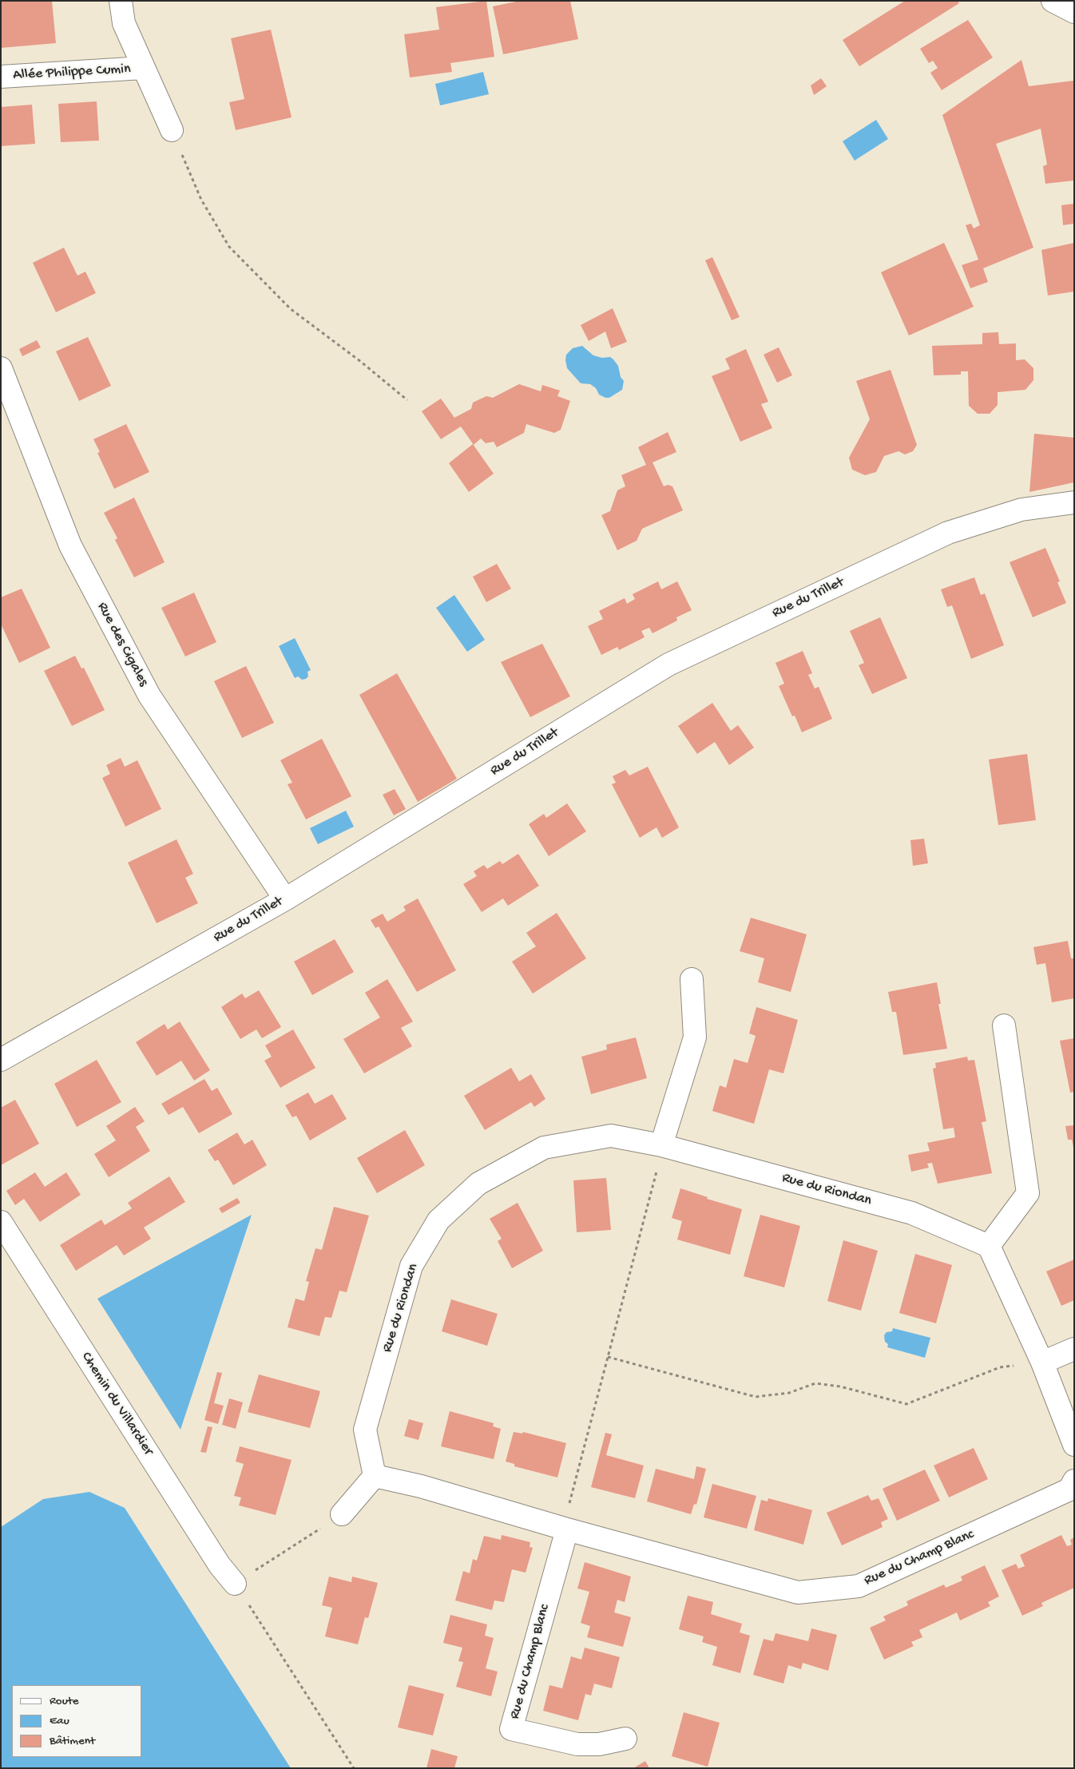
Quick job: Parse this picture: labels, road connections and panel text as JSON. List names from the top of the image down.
{
  "streets": {
    "street": [
      "Allée Philippe Cumin",
      "Rue du Trillet",
      "Rue des Cigales",
      "Rue du Riondan",
      "Chemin du Villardier",
      "Rue du Champ Blanc"
    ]
  },
  "crossings": [
    ["Rue du Trillet", "Rue des Cigales"],
    ["Rue du Riondan", "Rue du Champ Blanc"]
  ],
  "legend": ["Route", "Eau", "Bâtiment"]
}
